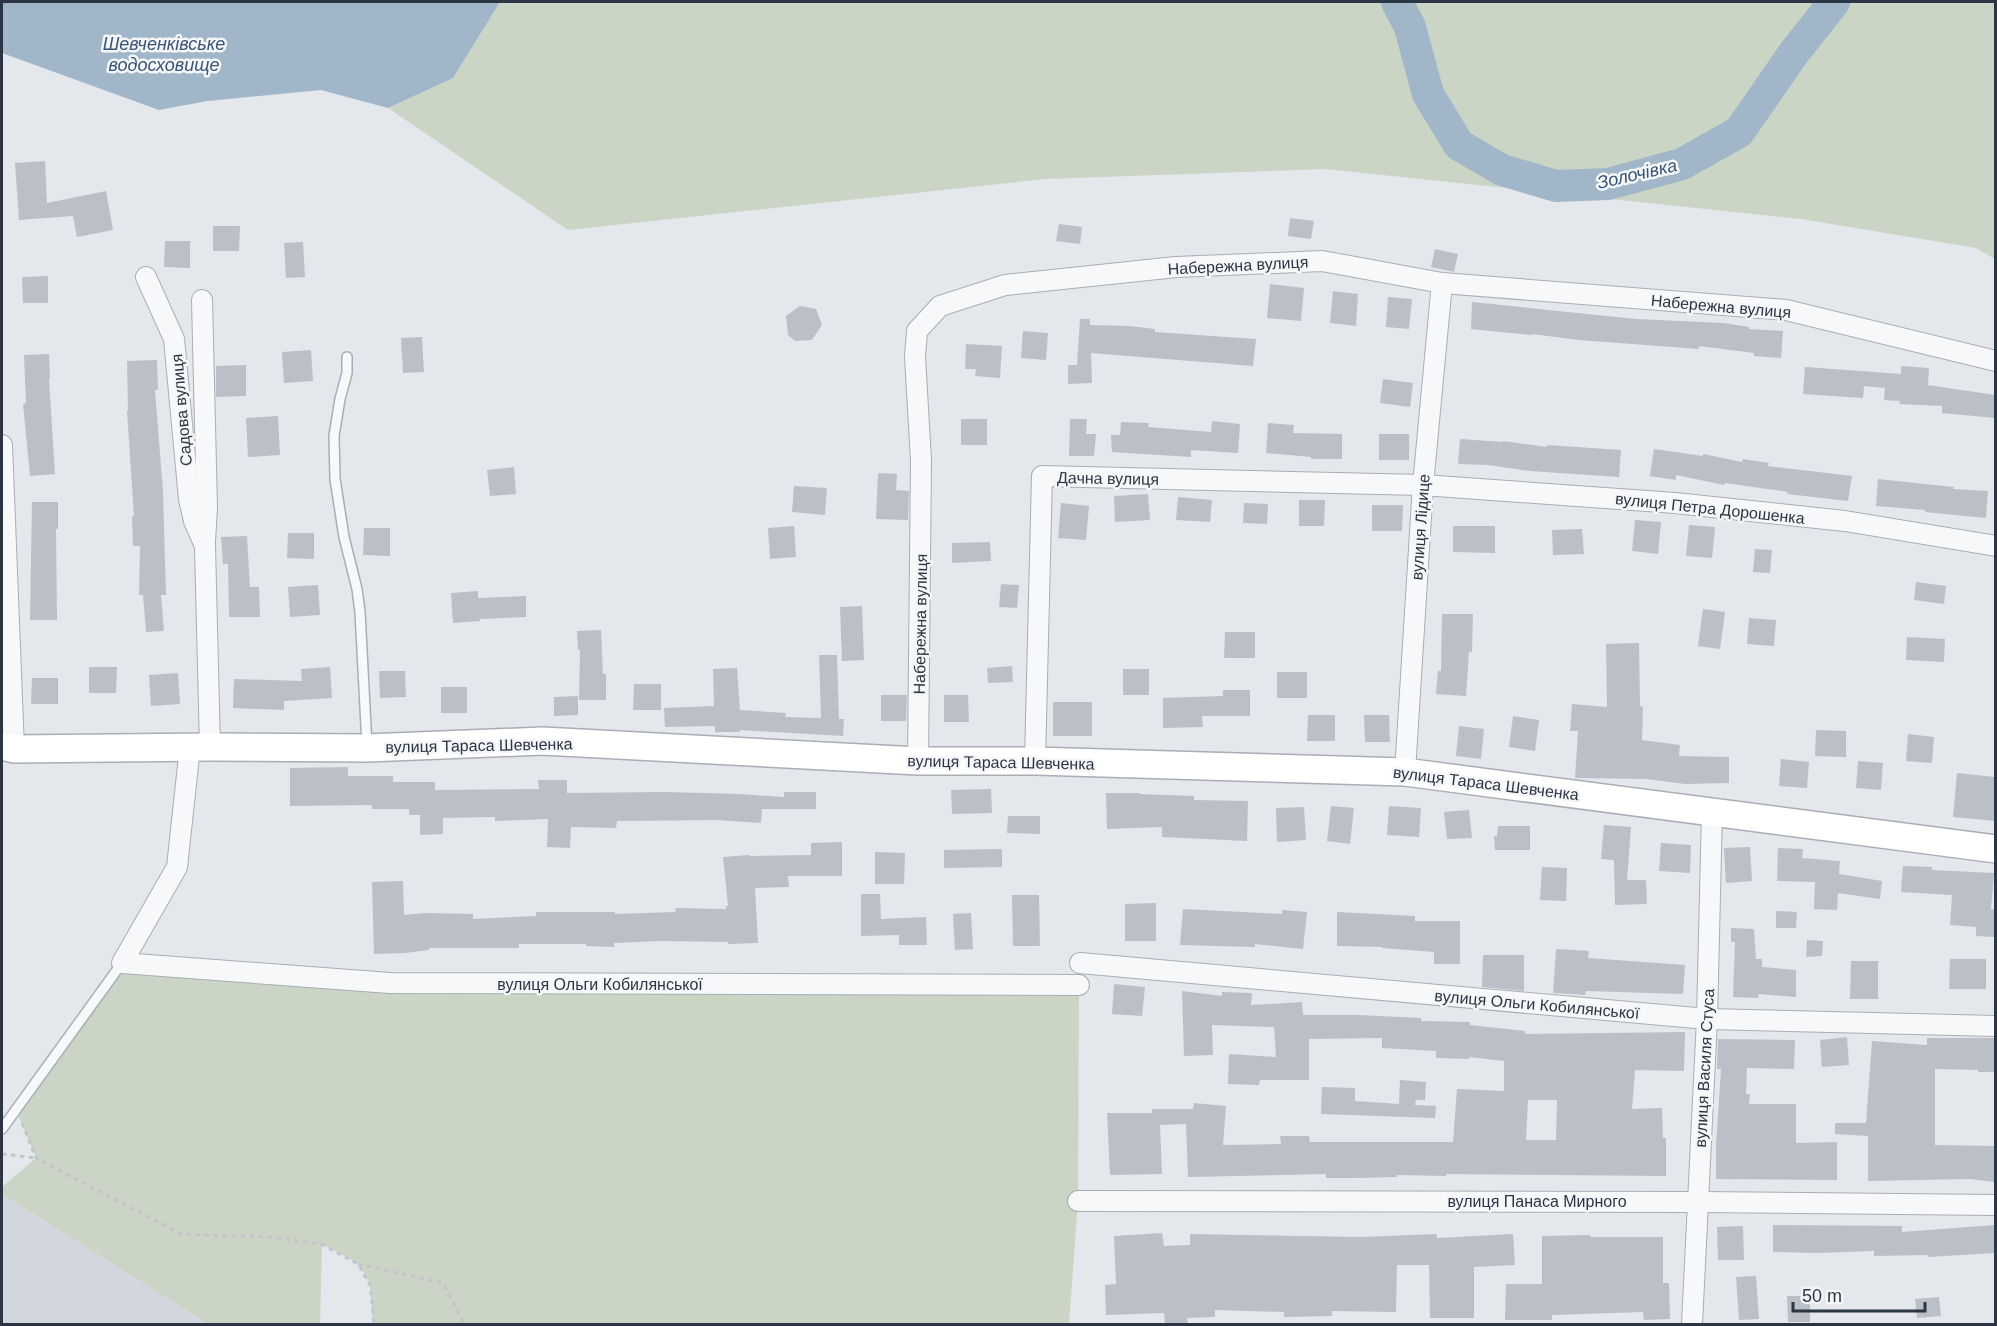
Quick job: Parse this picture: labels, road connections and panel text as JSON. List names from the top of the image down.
{
  "streets": {
    "main road": ["вулиця Тараса Шевченка"],
    "street": [
      "Набережна вулиця",
      "Садова вулиця",
      "Дачна вулиця",
      "вулиця Петра Дорошенка",
      "вулиця Лідице",
      "вулиця Ольги Кобилянської",
      "вулиця Василя Стуса",
      "вулиця Панаса Мирного"
    ]
  },
  "crossings": [
    ["Набережна вулиця", "вулиця Лідице"],
    ["Набережна вулиця", "вулиця Тараса Шевченка"],
    ["Садова вулиця", "вулиця Тараса Шевченка"],
    ["Садова вулиця", "вулиця Ольги Кобилянської"],
    ["Дачна вулиця", "вулиця Петра Дорошенка"],
    ["Дачна вулиця", "вулиця Лідице"],
    ["Дачна вулиця", "вулиця Тараса Шевченка"],
    ["вулиця Петра Дорошенка", "вулиця Лідице"],
    ["вулиця Лідице", "вулиця Тараса Шевченка"],
    ["вулиця Тараса Шевченка", "вулиця Василя Стуса"],
    ["вулиця Ольги Кобилянської", "вулиця Василя Стуса"],
    ["вулиця Василя Стуса", "вулиця Панаса Мирного"]
  ],
  "water": ["Шевченківське водосховище", "Золочівка"],
  "scale_bar": "50 m"
}
